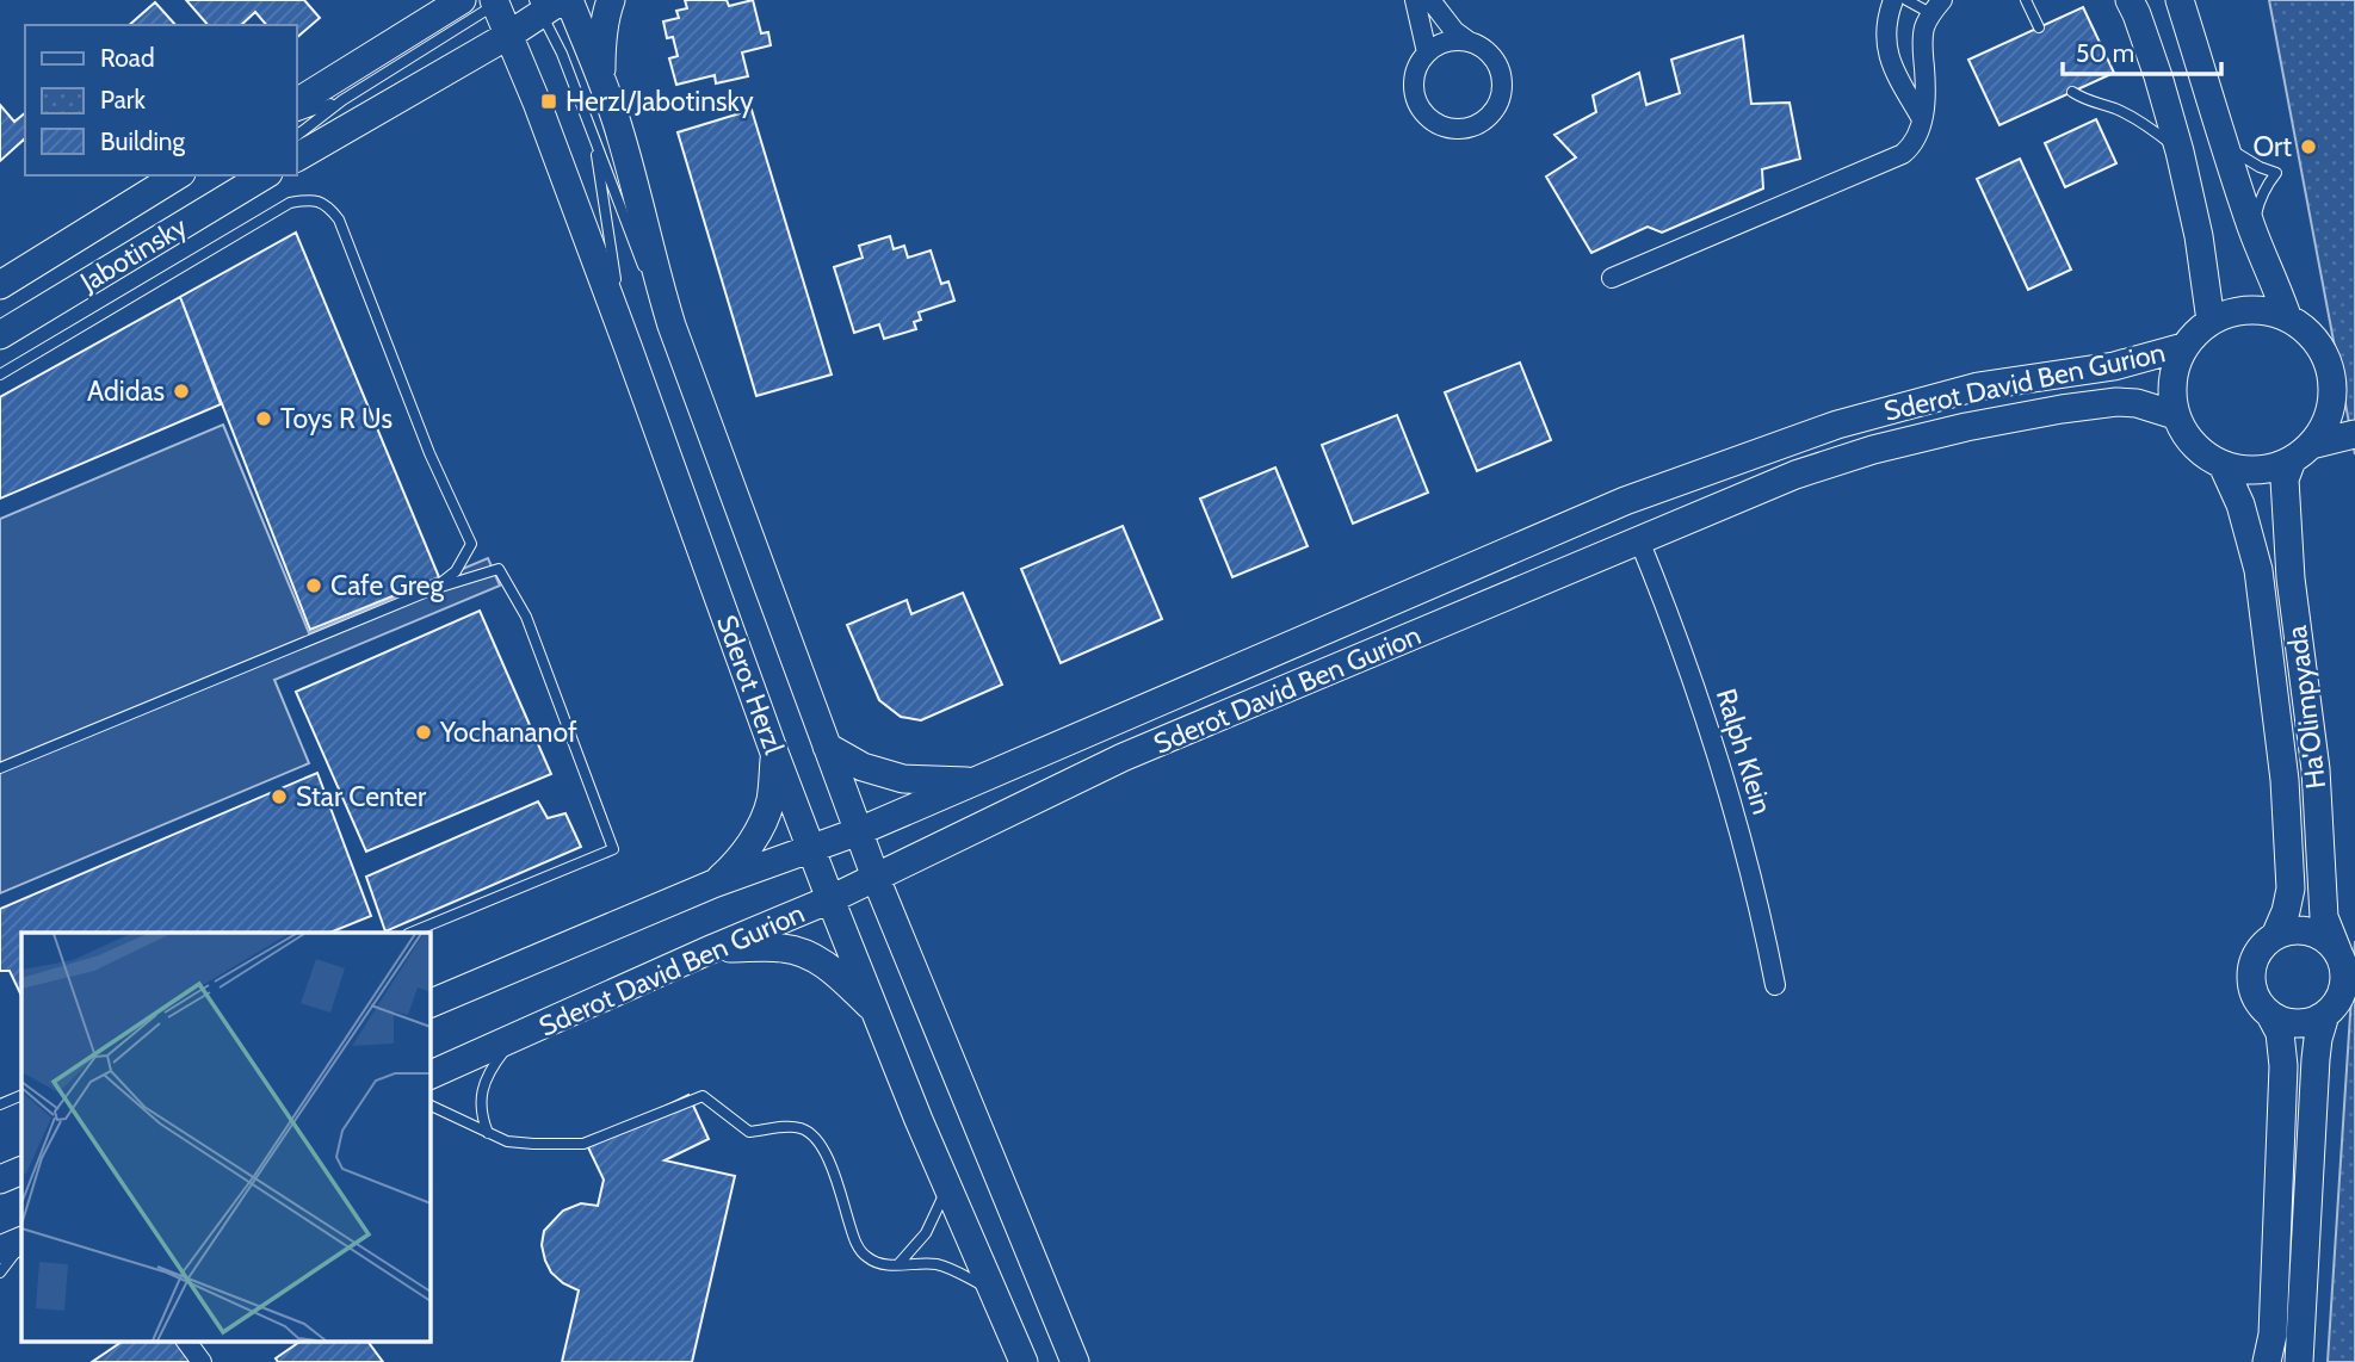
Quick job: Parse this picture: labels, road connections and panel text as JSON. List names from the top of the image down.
{
  "streets": {
    "main road": [
      "Jabotinsky",
      "Sderot David Ben Gurion",
      "Sderot Herzl",
      "Ha'Olimpyada"
    ],
    "street": ["Ralph Klein"]
  },
  "crossings": [
    ["Sderot David Ben Gurion", "Sderot Herzl"],
    ["Sderot David Ben Gurion", "Ha'Olimpyada"],
    ["Sderot David Ben Gurion", "Ralph Klein"]
  ],
  "places": {
    "transit": ["Herzl/Jabotinsky"],
    "other": [
      "Ort",
      "Adidas",
      "Toys R Us",
      "Cafe Greg",
      "Yochananof",
      "Star Center"
    ]
  },
  "legend": ["Road", "Park", "Building"],
  "scale_bar": "50 m"
}
